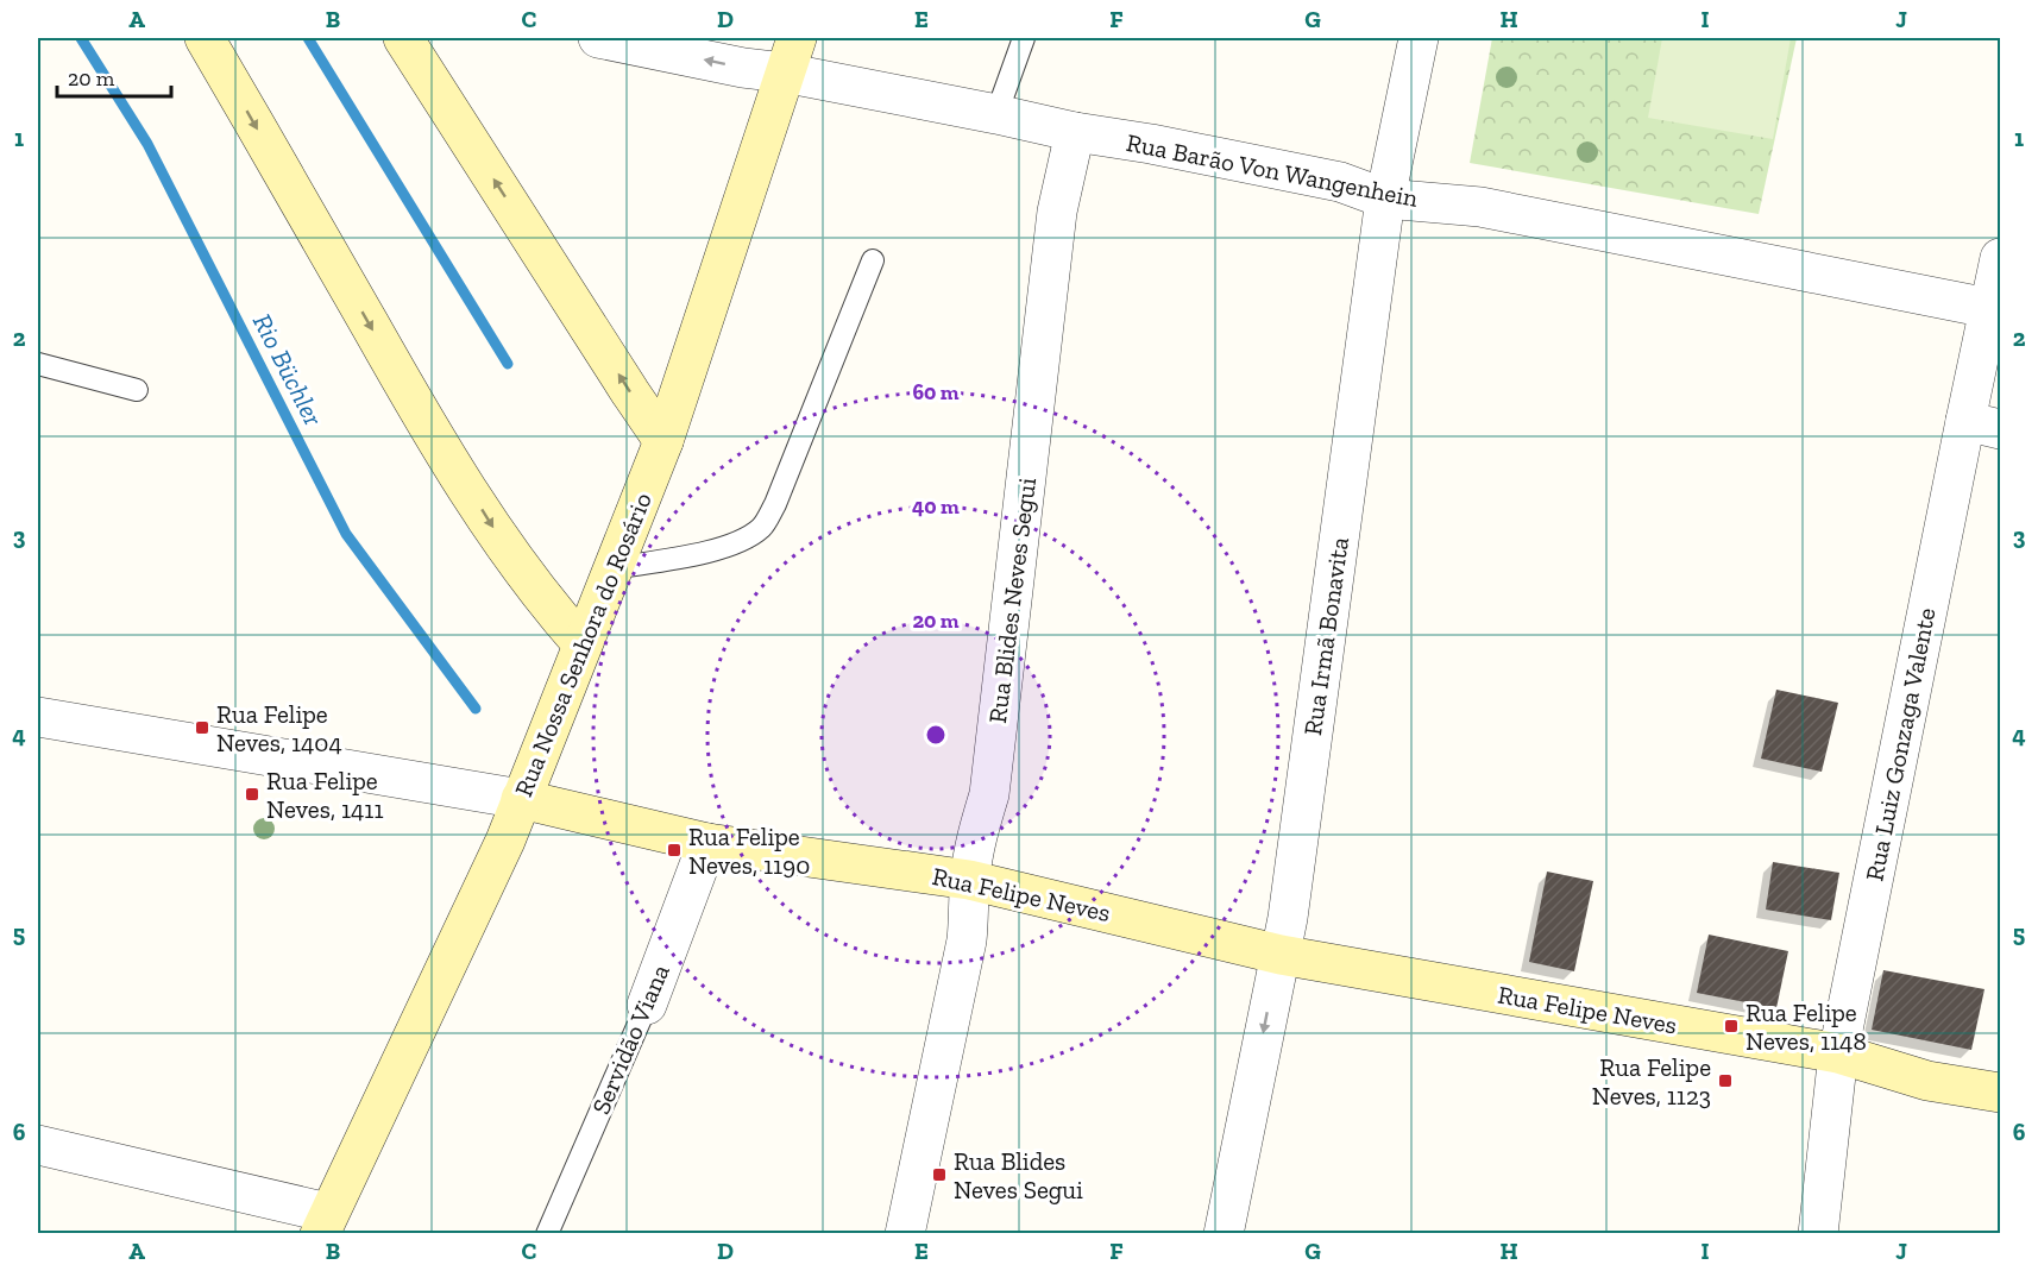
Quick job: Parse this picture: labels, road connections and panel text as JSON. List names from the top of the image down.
{
  "streets": {
    "street": [
      "Rua Barão Von Wangenhein",
      "Rua Blides Neves Segui",
      "Rua Irmã Bonavita",
      "Rua Nossa Senhora do Rosário",
      "Rua Luiz Gonzaga Valente",
      "Rua Felipe Neves",
      "Servidão Viana"
    ]
  },
  "crossings": [
    ["Rua Barão Von Wangenhein", "Rua Blides Neves Segui"],
    ["Rua Barão Von Wangenhein", "Rua Irmã Bonavita"],
    ["Rua Barão Von Wangenhein", "Rua Nossa Senhora do Rosário"],
    ["Rua Barão Von Wangenhein", "Rua Luiz Gonzaga Valente"],
    ["Rua Blides Neves Segui", "Rua Felipe Neves"],
    ["Rua Irmã Bonavita", "Rua Felipe Neves"],
    ["Rua Nossa Senhora do Rosário", "Rua Felipe Neves"],
    ["Rua Luiz Gonzaga Valente", "Rua Felipe Neves"],
    ["Rua Felipe Neves", "Servidão Viana"]
  ],
  "water": ["Rio Büchler"],
  "places": {
    "transit": [
      "Rua Felipe Neves, 1404",
      "Rua Felipe Neves, 1411",
      "Rua Felipe Neves, 1190",
      "Rua Felipe Neves, 1148",
      "Rua Felipe Neves, 1123",
      "Rua Blides Neves Segui"
    ]
  },
  "scale_bar": "20 m",
  "grid": {
    "columns": [
      "A",
      "B",
      "C",
      "D",
      "E",
      "F",
      "G",
      "H",
      "I",
      "J"
    ],
    "rows": [
      "1",
      "2",
      "3",
      "4",
      "5",
      "6"
    ]
  },
  "rings": ["60 m", "40 m", "20 m"]
}
